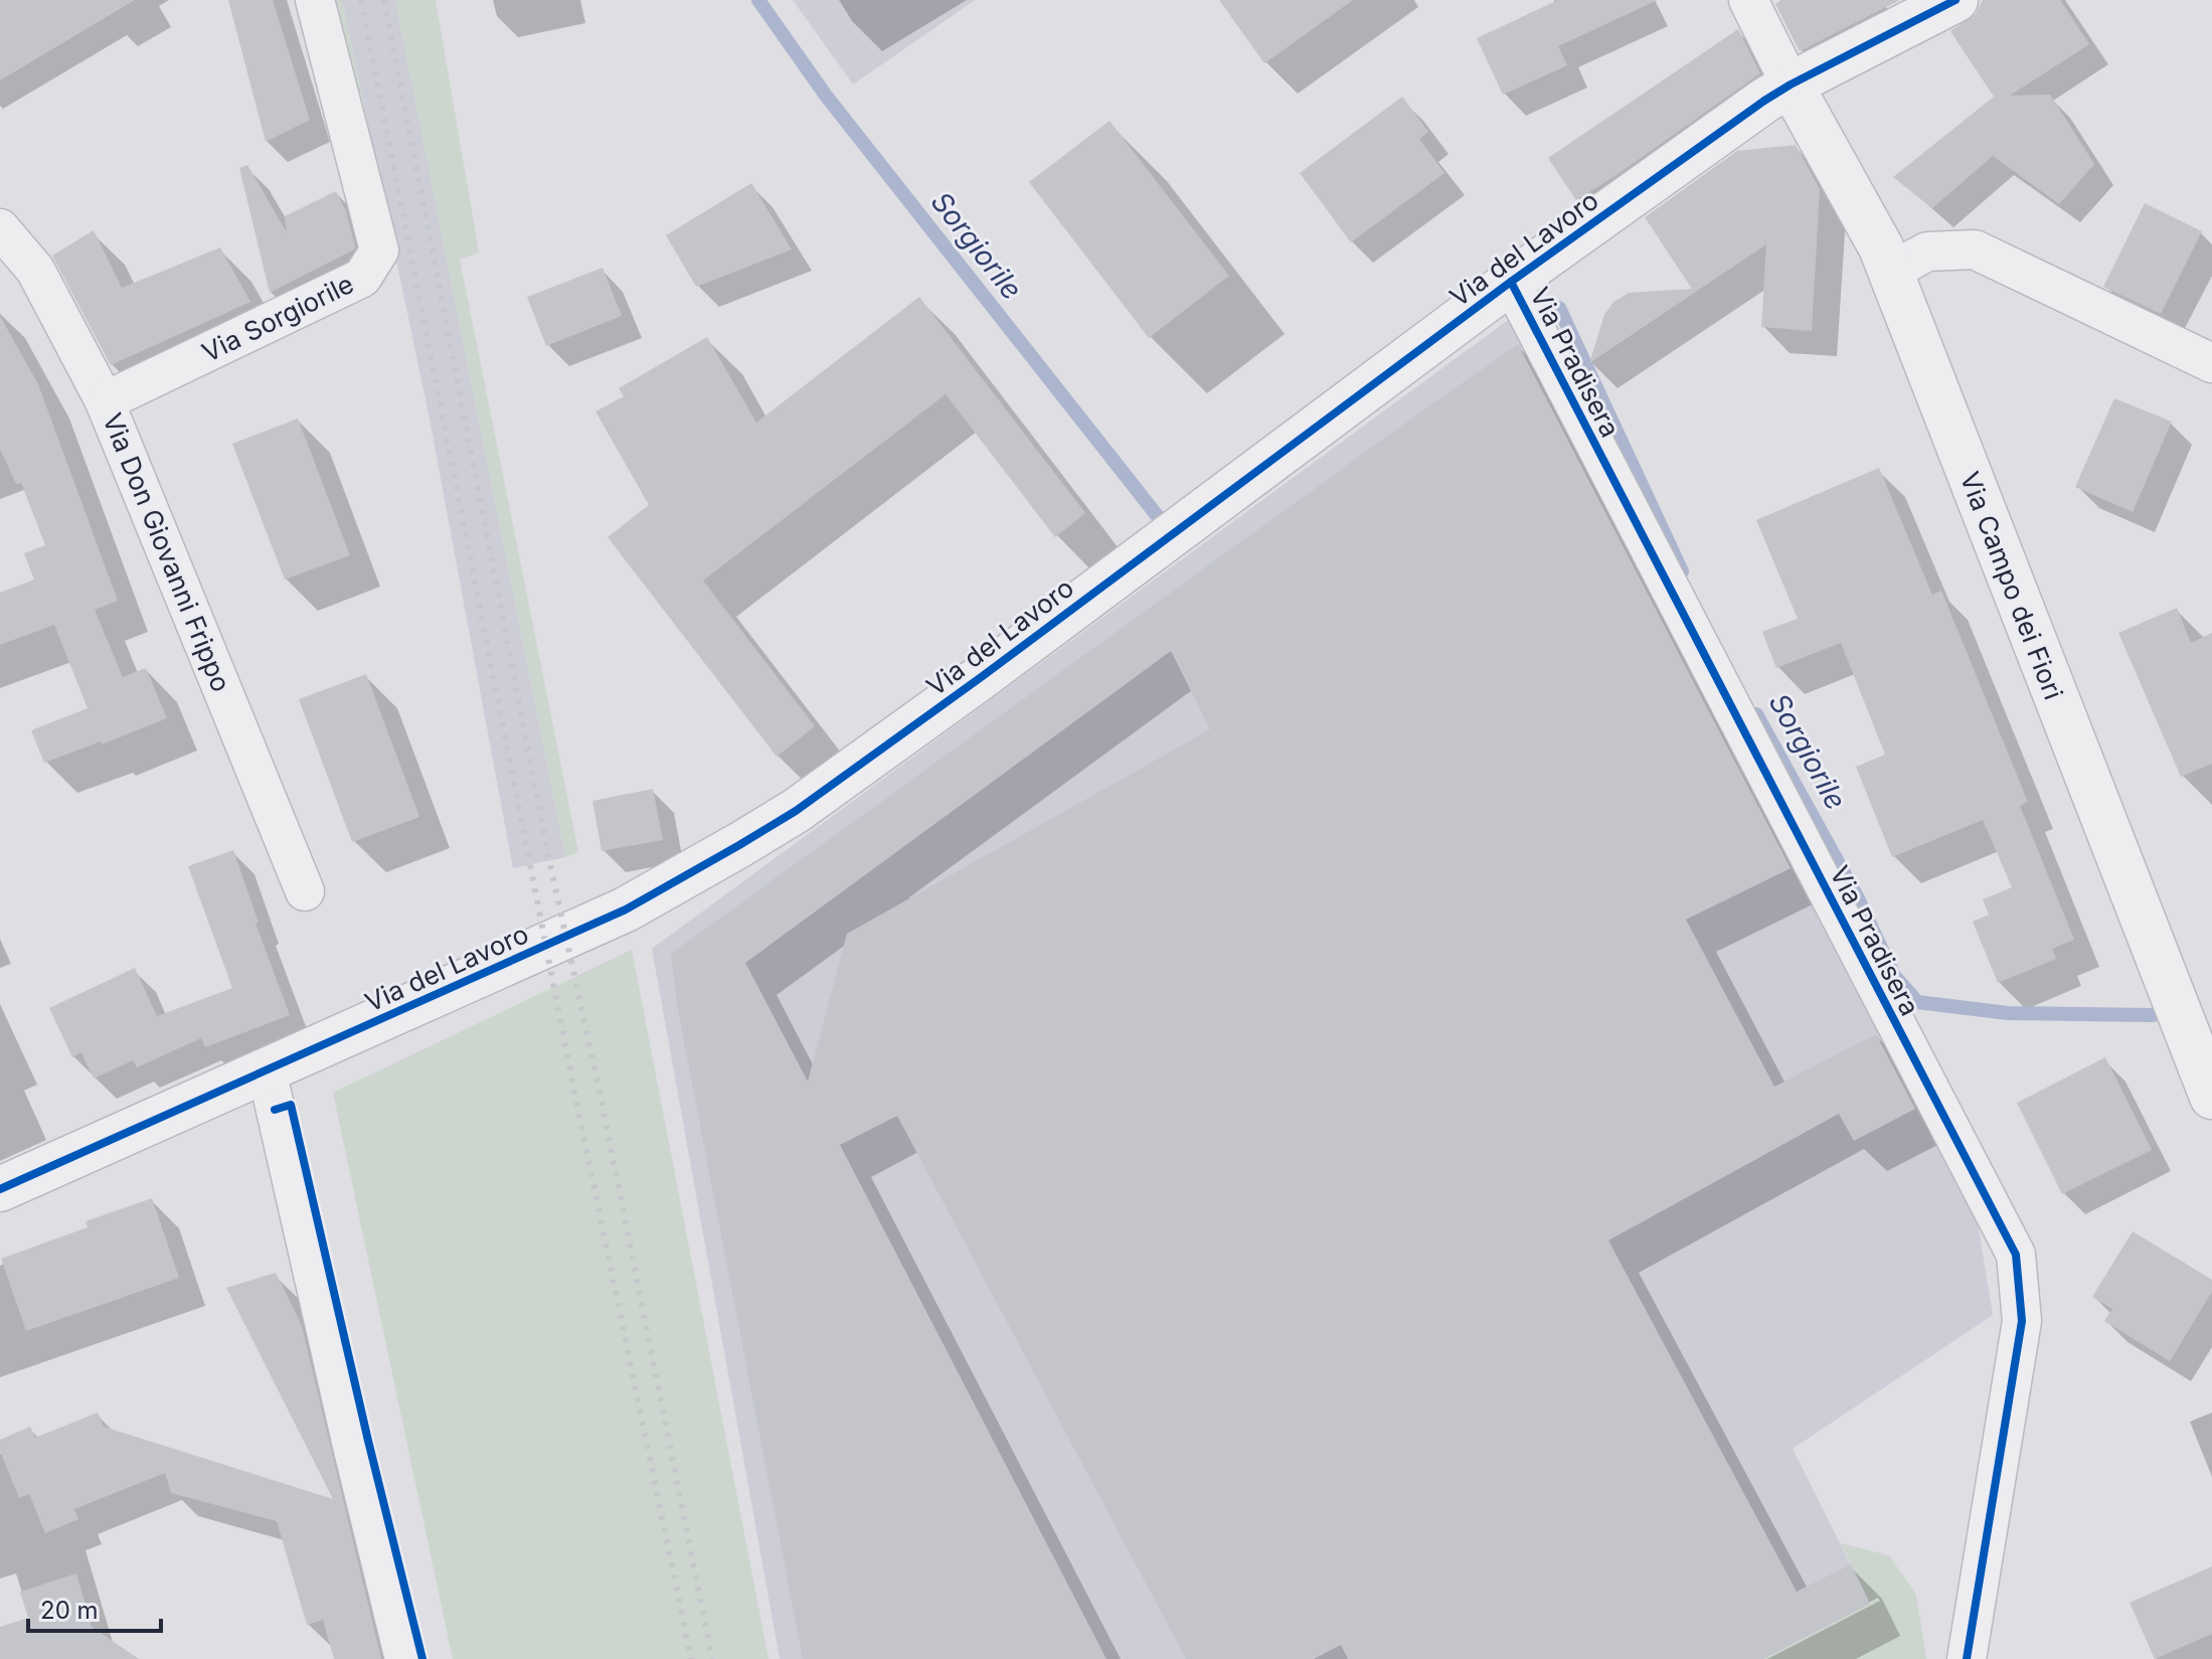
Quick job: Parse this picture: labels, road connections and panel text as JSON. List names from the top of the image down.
{
  "streets": {
    "street": [
      "Via del Lavoro",
      "Via Sorgiorile",
      "Via Pradisera",
      "Via Don Giovanni Frippo",
      "Via Campo dei Fiori"
    ]
  },
  "crossings": [
    ["Via del Lavoro", "Via Pradisera"],
    ["Via del Lavoro", "Via Campo dei Fiori"],
    ["Via Sorgiorile", "Via Don Giovanni Frippo"]
  ],
  "water": ["Sorgiorile"],
  "scale_bar": "20 m"
}
